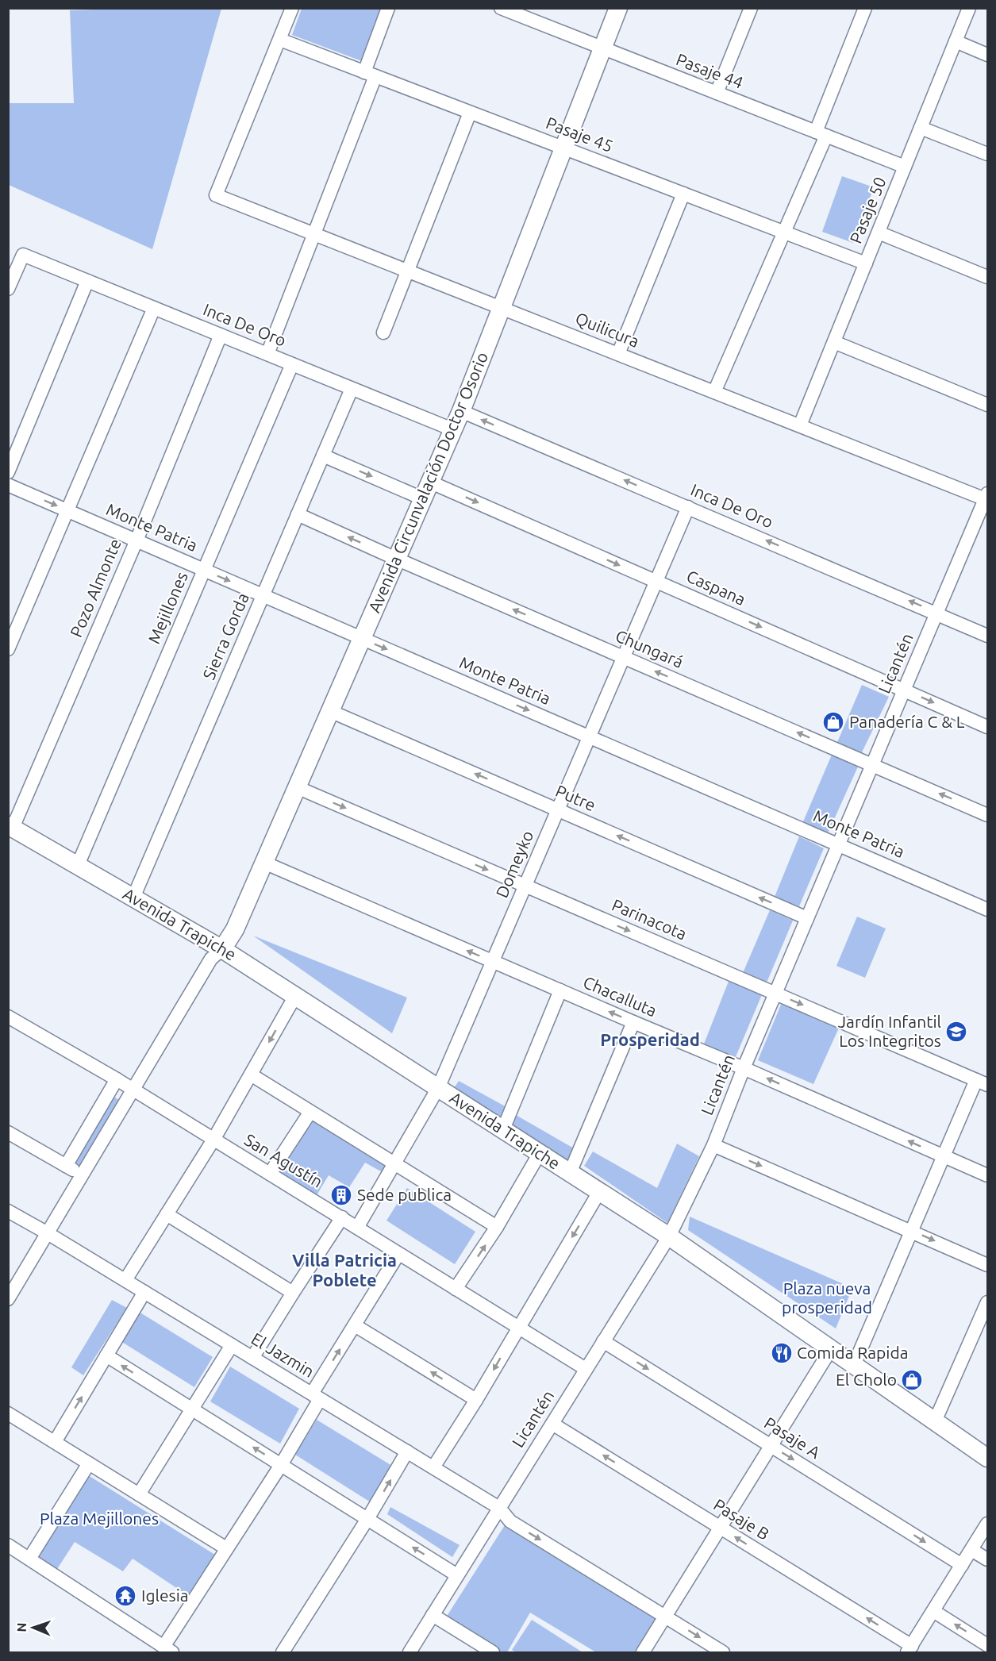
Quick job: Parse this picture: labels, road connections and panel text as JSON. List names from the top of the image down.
{
  "streets": {
    "street": [
      "Pasaje 44",
      "Pasaje 45",
      "Pasaje 50",
      "Inca De Oro",
      "Quilicura",
      "Avenida Circunvalación Doctor Osorio",
      "Monte Patria",
      "Pozo Almonte",
      "Caspana",
      "Mejillones",
      "Sierra Gorda",
      "Chungará",
      "Licantén",
      "Putre",
      "Domeyko",
      "Parinacota",
      "Avenida Trapiche",
      "Chacalluta",
      "San Agustín",
      "El Jazmin",
      "Pasaje A",
      "Pasaje B"
    ]
  },
  "crossings": [
    ["Pasaje 44", "Pasaje 50"],
    ["Pasaje 44", "Avenida Circunvalación Doctor Osorio"],
    ["Pasaje 45", "Pasaje 50"],
    ["Pasaje 45", "Quilicura"],
    ["Pasaje 45", "Avenida Circunvalación Doctor Osorio"],
    ["Pasaje 50", "Quilicura"],
    ["Inca De Oro", "Avenida Circunvalación Doctor Osorio"],
    ["Inca De Oro", "Pozo Almonte"],
    ["Inca De Oro", "Mejillones"],
    ["Inca De Oro", "Sierra Gorda"],
    ["Inca De Oro", "Licantén"],
    ["Inca De Oro", "Domeyko"],
    ["Quilicura", "Avenida Circunvalación Doctor Osorio"],
    ["Quilicura", "Licantén"],
    ["Avenida Circunvalación Doctor Osorio", "Monte Patria"],
    ["Avenida Circunvalación Doctor Osorio", "Caspana"],
    ["Avenida Circunvalación Doctor Osorio", "Chungará"],
    ["Avenida Circunvalación Doctor Osorio", "Putre"],
    ["Avenida Circunvalación Doctor Osorio", "Parinacota"],
    ["Avenida Circunvalación Doctor Osorio", "Avenida Trapiche"],
    ["Avenida Circunvalación Doctor Osorio", "Chacalluta"],
    ["Monte Patria", "Pozo Almonte"],
    ["Monte Patria", "Mejillones"],
    ["Monte Patria", "Sierra Gorda"],
    ["Monte Patria", "Licantén"],
    ["Monte Patria", "Domeyko"],
    ["Pozo Almonte", "Avenida Trapiche"],
    ["Caspana", "Licantén"],
    ["Caspana", "Domeyko"],
    ["Mejillones", "Avenida Trapiche"],
    ["Sierra Gorda", "Chungará"],
    ["Sierra Gorda", "Avenida Trapiche"],
    ["Chungará", "Licantén"],
    ["Chungará", "Domeyko"],
    ["Licantén", "Putre"],
    ["Licantén", "Parinacota"],
    ["Licantén", "Avenida Trapiche"],
    ["Licantén", "Chacalluta"],
    ["Licantén", "San Agustín"],
    ["Licantén", "El Jazmin"],
    ["Licantén", "Pasaje A"],
    ["Licantén", "Pasaje B"],
    ["Putre", "Domeyko"],
    ["Domeyko", "Parinacota"],
    ["Domeyko", "Avenida Trapiche"],
    ["Domeyko", "Chacalluta"],
    ["Domeyko", "San Agustín"]
  ],
  "one_way": [
    "Inca De Oro",
    "Monte Patria",
    "Caspana",
    "Chungará",
    "Putre",
    "Parinacota",
    "Pasaje A",
    "Pasaje B"
  ],
  "districts": ["Prosperidad", "Villa Patricia Poblete"],
  "parks": ["Plaza nueva prosperidad", "Plaza Mejillones"],
  "places": {
    "shop": ["Panadería C & L", "El Cholo"],
    "school or university": ["Jardín Infantil Los Integritos"],
    "building": ["Sede publica"],
    "restaurant": ["Comida Rapida"],
    "temple": ["Iglesia"]
  },
  "north": "left"
}
